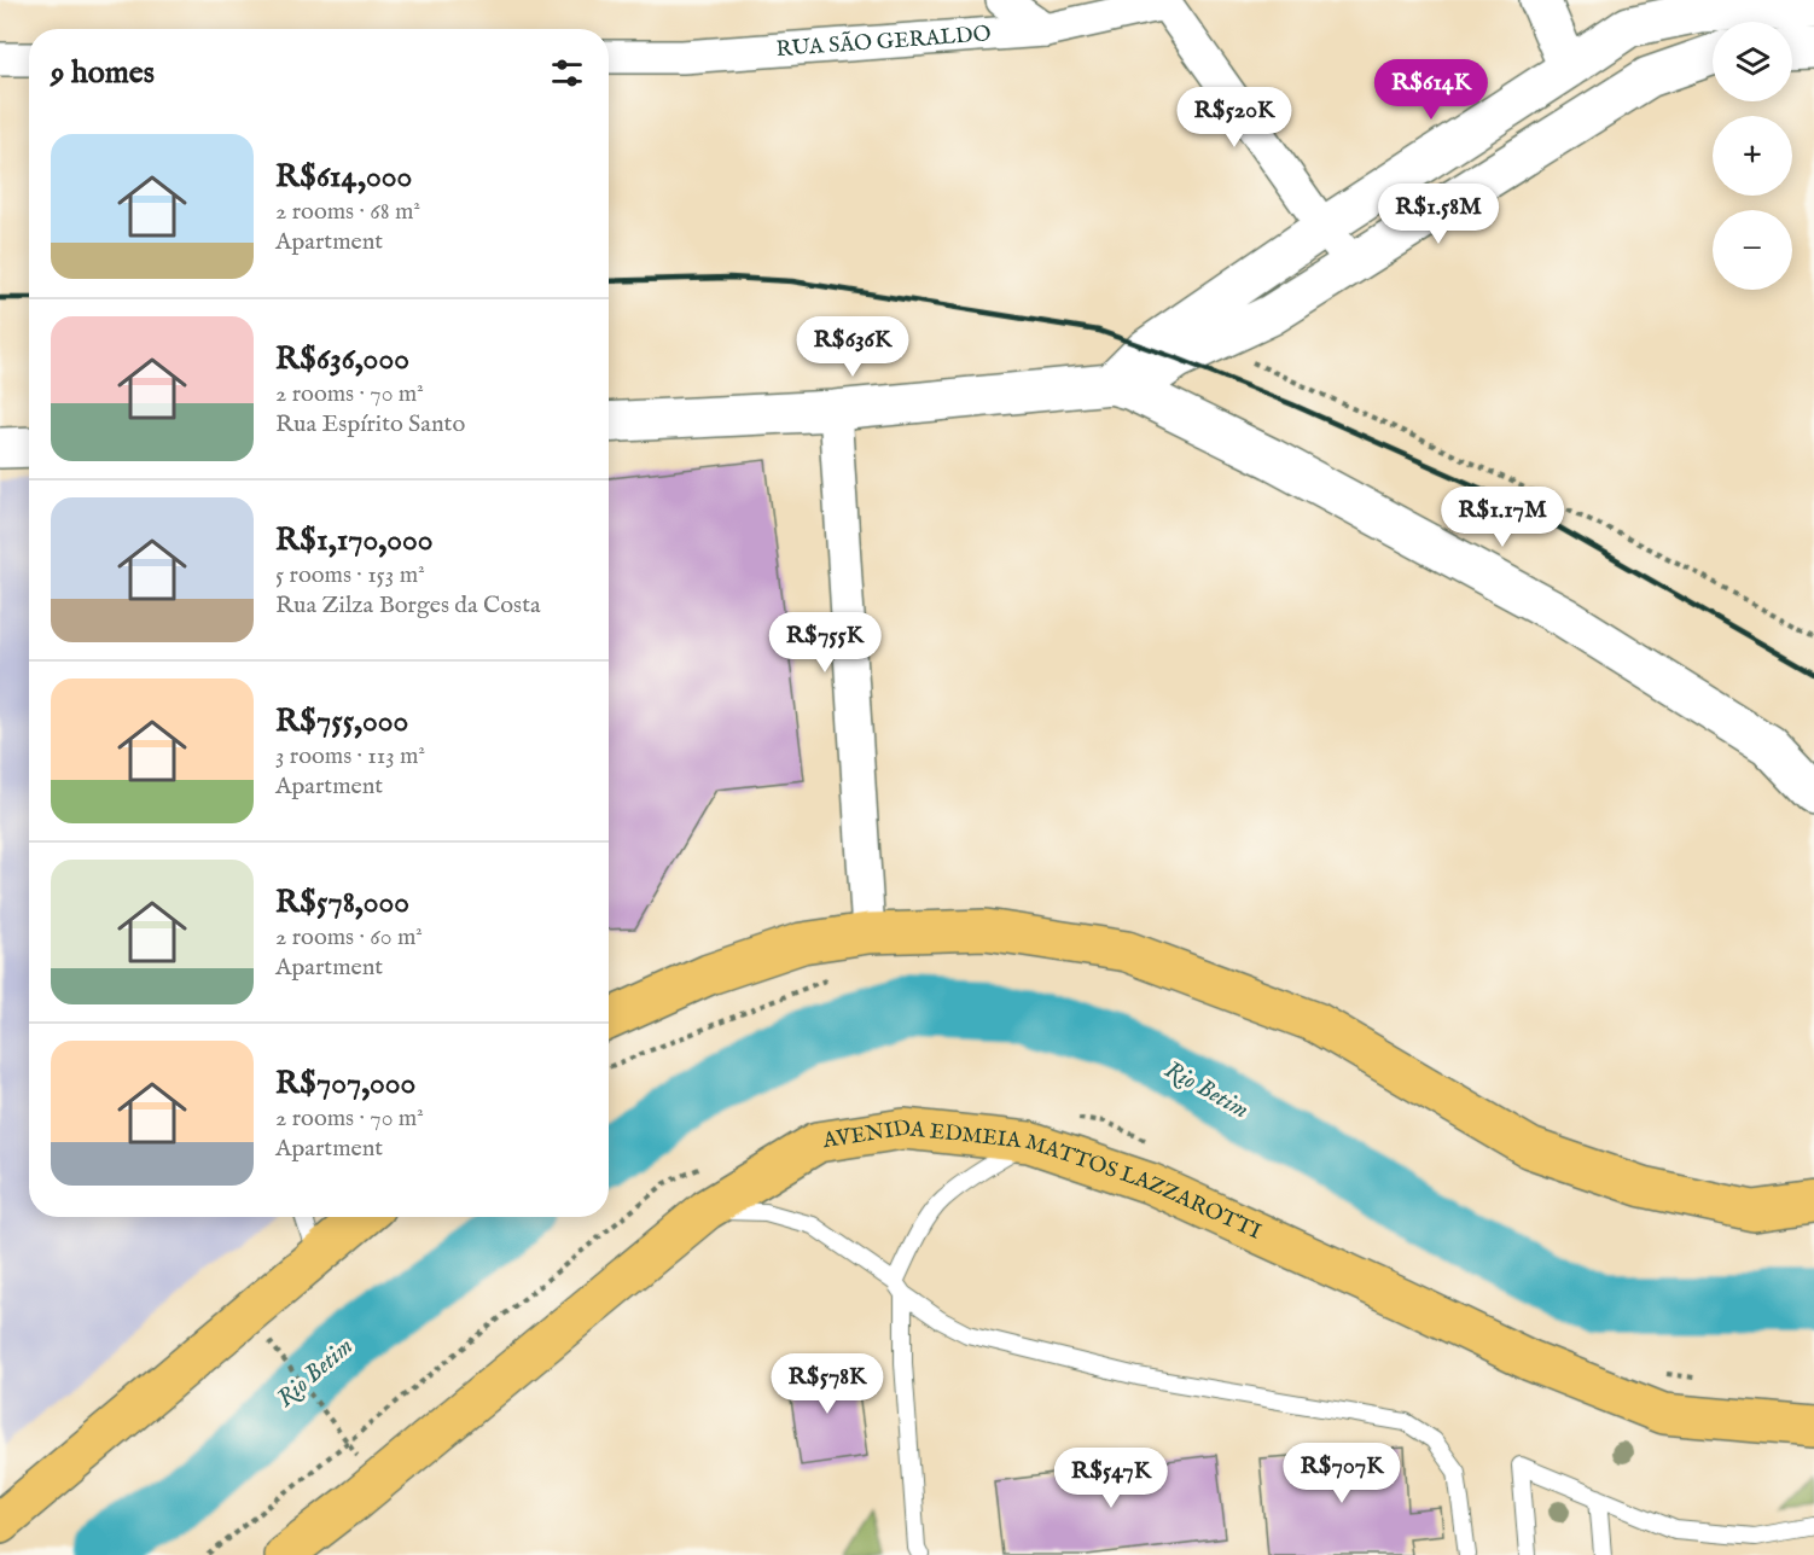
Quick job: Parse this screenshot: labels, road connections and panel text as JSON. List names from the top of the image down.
{
  "streets": {
    "main road": ["AVENIDA EDMEIA MATTOS LAZZAROTTI"],
    "street": ["RUA SÃO GERALDO"]
  },
  "water": ["Rio Betim"],
  "page": {
    "map_buttons": ["+", "−"],
    "heading": "9 homes",
    "price": [
      "R$614K",
      "R$520K",
      "R$1.58M",
      "R$636K",
      "R$1.17M",
      "R$755K",
      "R$578K",
      "R$707K",
      "R$547K"
    ],
    "list": [
      {
        "name": "R$614,000",
        "note": "2 rooms · 68 m² · Apartment"
      },
      {
        "name": "R$636,000",
        "note": "2 rooms · 70 m² · Rua Espírito Santo"
      },
      {
        "name": "R$1,170,000",
        "note": "5 rooms · 153 m² · Rua Zilza Borges da Costa"
      },
      {
        "name": "R$755,000",
        "note": "3 rooms · 113 m² · Apartment"
      },
      {
        "name": "R$578,000",
        "note": "2 rooms · 60 m² · Apartment"
      },
      {
        "name": "R$707,000",
        "note": "2 rooms · 70 m² · Apartment"
      }
    ]
  }
}
